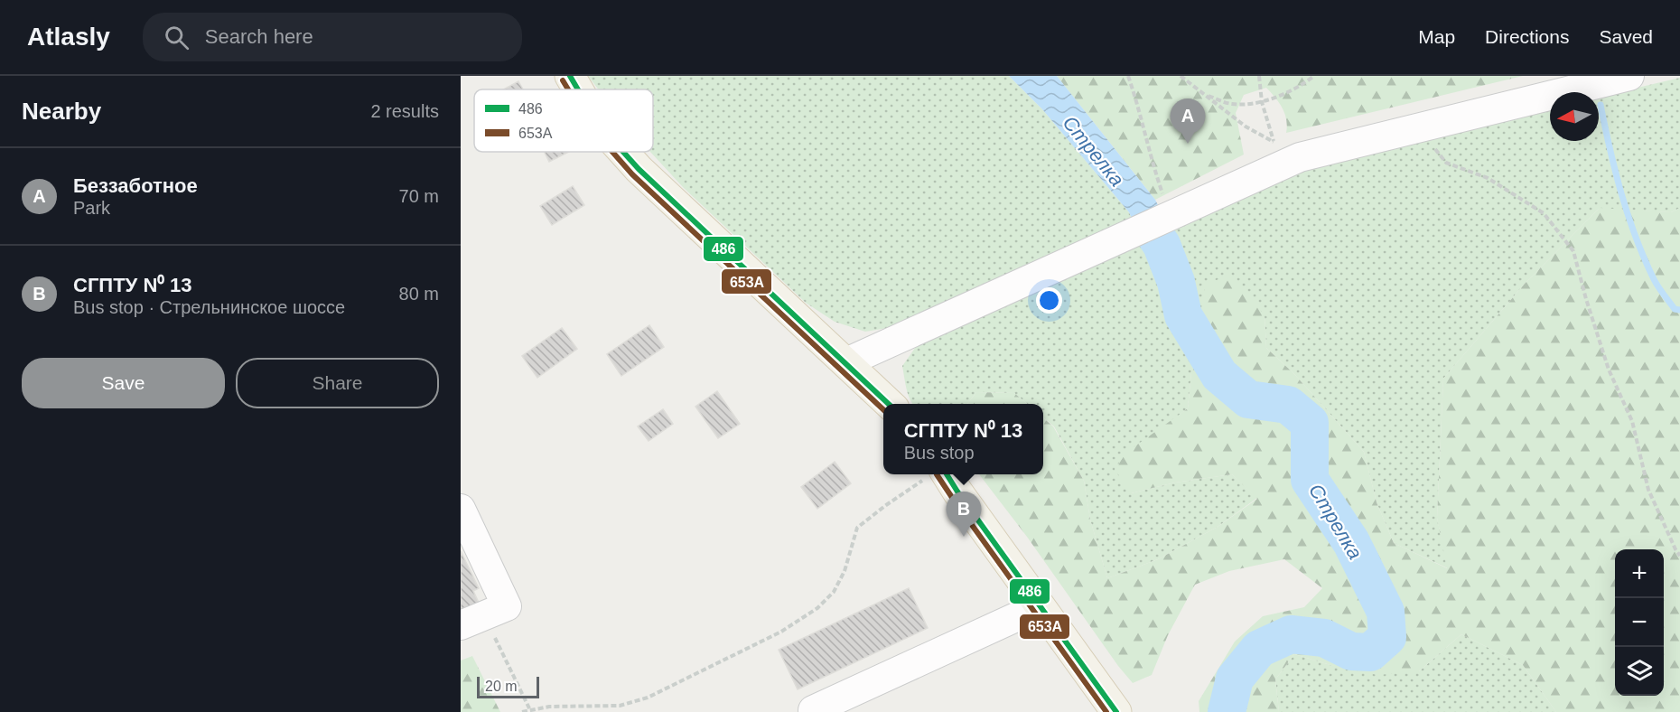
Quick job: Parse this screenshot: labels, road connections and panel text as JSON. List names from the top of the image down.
{
  "water": ["Стрелка"],
  "lines": ["transit line 486", "transit line 653А"],
  "legend": ["486", "653А"],
  "scale_bar": "20 m",
  "north": "left",
  "page": {
    "header": "Atlasly",
    "search": "Search here",
    "nav": ["Map", "Directions", "Saved"],
    "heading": ["Nearby", "2 results"],
    "pins": ["A", "B"],
    "list": [
      {
        "mark": "A",
        "name": "Беззаботное",
        "note": "Park",
        "value": "70 m"
      },
      {
        "mark": "B",
        "name": "СГПТУ N⁰ 13",
        "note": "Bus stop · Стрельнинское шоссе",
        "value": "80 m"
      }
    ],
    "buttons": ["Save", "Share"],
    "popup": ["СГПТУ N⁰ 13", "Bus stop"],
    "map_buttons": ["+", "−"],
    "scale": "20 m"
  }
}
